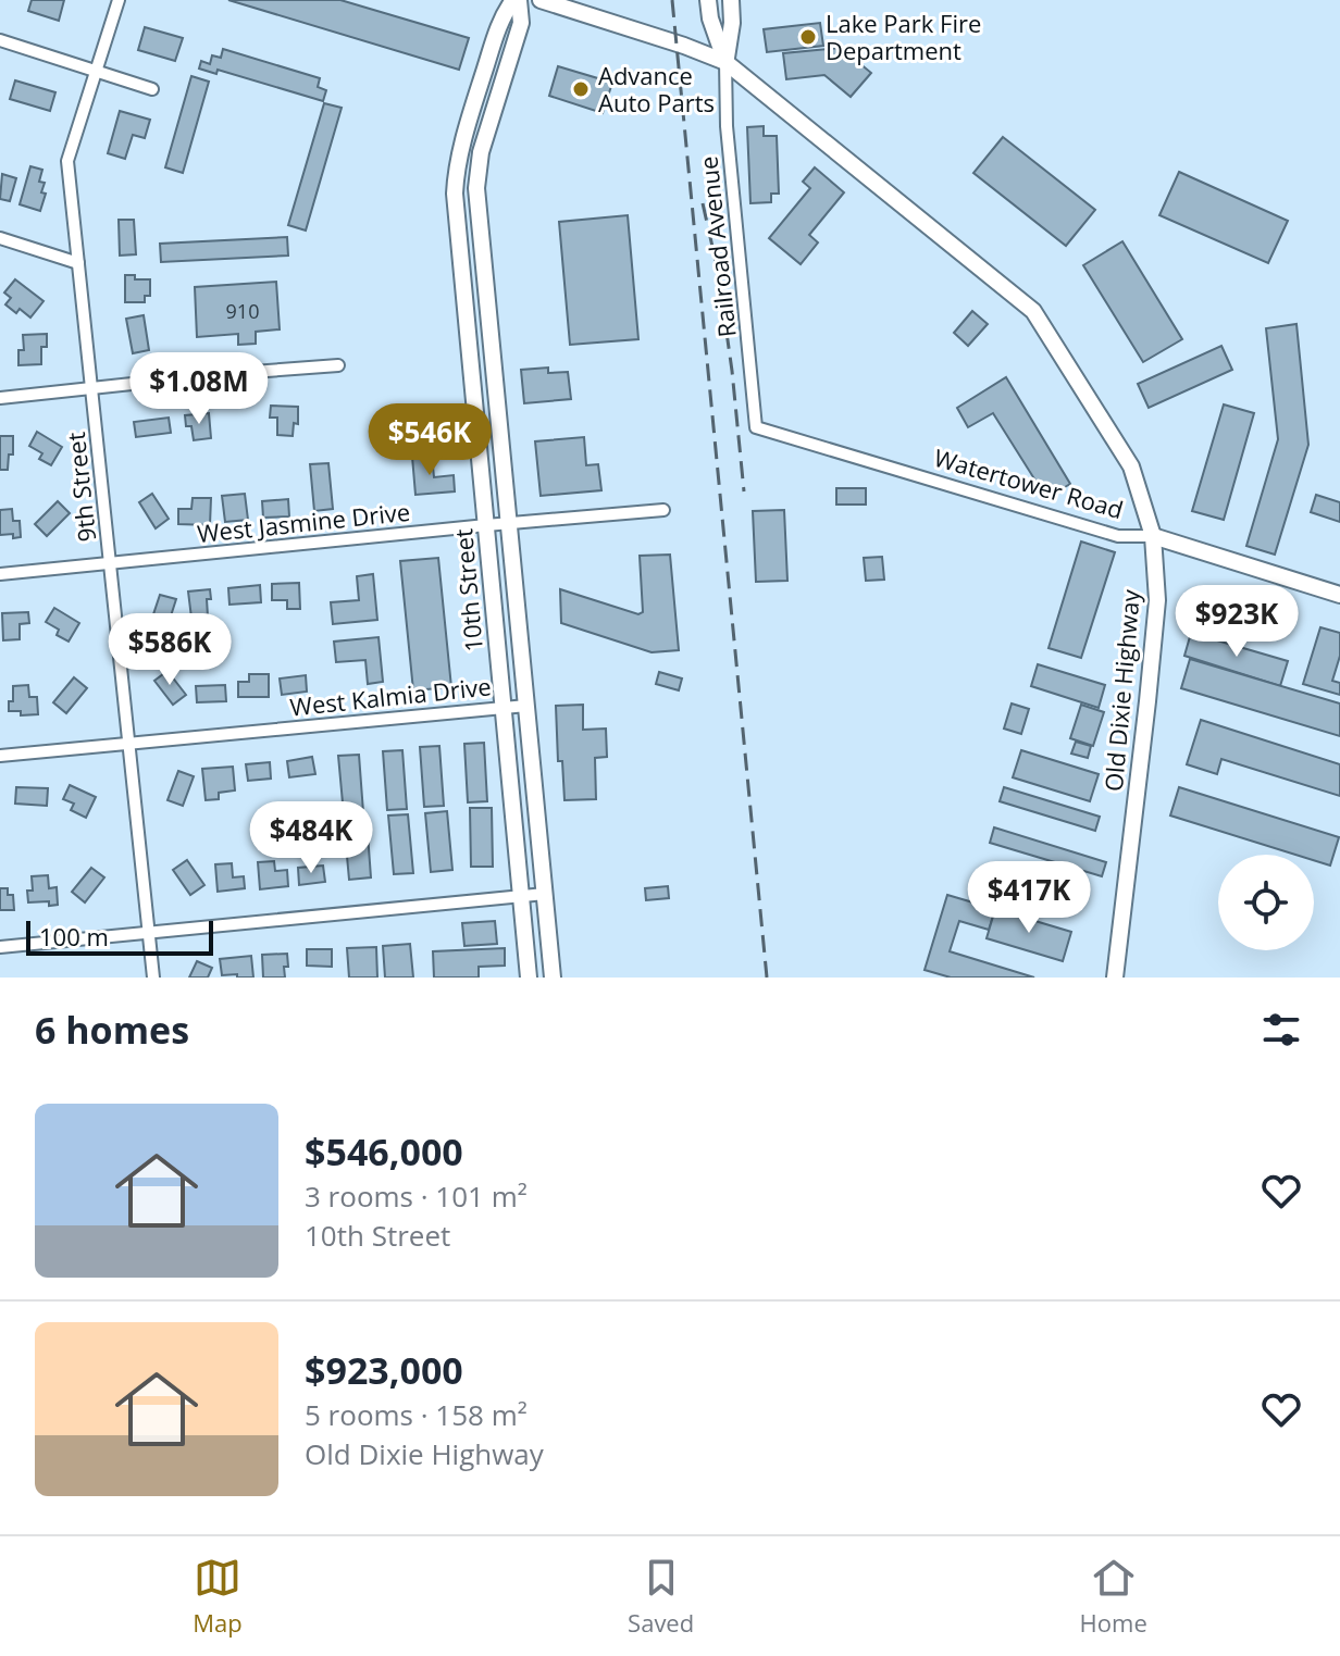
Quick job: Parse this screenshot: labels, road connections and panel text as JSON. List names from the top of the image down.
{
  "streets": {
    "main road": ["Watertower Road", "10th Street", "Old Dixie Highway"],
    "street": [
      "Railroad Avenue",
      "9th Street",
      "West Jasmine Drive",
      "West Kalmia Drive"
    ]
  },
  "crossings": [
    ["Railroad Avenue", "Watertower Road"],
    ["Railroad Avenue", "Old Dixie Highway"],
    ["Watertower Road", "Old Dixie Highway"],
    ["9th Street", "West Jasmine Drive"],
    ["9th Street", "West Kalmia Drive"],
    ["West Jasmine Drive", "10th Street"],
    ["10th Street", "West Kalmia Drive"]
  ],
  "places": ["Lake Park Fire Department", "Advance Auto Parts"],
  "house_numbers": ["910"],
  "scale_bar": "100 m",
  "page": {
    "price": [
      "$1.08M",
      "$546K",
      "$923K",
      "$586K",
      "$484K",
      "$417K"
    ],
    "scale": "100 m",
    "heading": "6 homes",
    "list": [
      {
        "name": "$546,000",
        "note": "3 rooms · 101 m² · 10th Street"
      },
      {
        "name": "$923,000",
        "note": "5 rooms · 158 m² · Old Dixie Highway"
      }
    ],
    "tabs": ["Map", "Saved", "Home"]
  }
}
